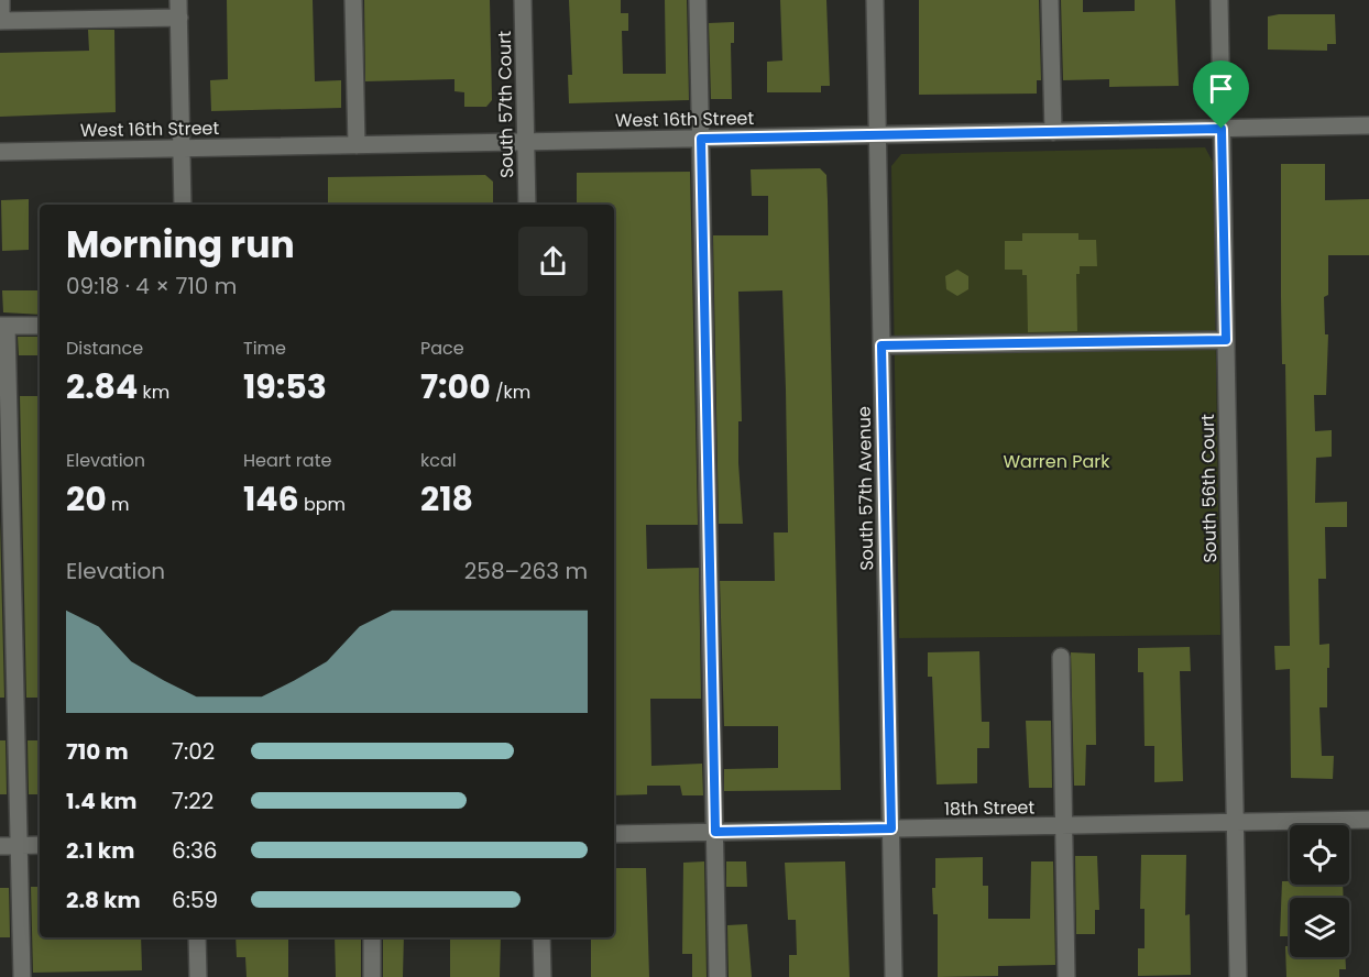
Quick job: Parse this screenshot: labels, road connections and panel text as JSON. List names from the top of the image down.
{
  "streets": {
    "street": [
      "South 57th Court",
      "West 16th Street",
      "South 57th Avenue",
      "South 56th Court",
      "18th Street"
    ]
  },
  "crossings": [
    ["South 57th Court", "West 16th Street"],
    ["West 16th Street", "South 57th Avenue"],
    ["West 16th Street", "South 56th Court"],
    ["South 57th Avenue", "18th Street"],
    ["South 56th Court", "18th Street"]
  ],
  "parks": ["Warren Park"],
  "page": {
    "heading": ["Morning run", "09:18 · 4 × 710 m"],
    "stats": [
      ["Distance", "2.84 km"],
      ["Time", "19:53"],
      ["Pace", "7:00 /km"],
      ["Elevation", "20 m"],
      ["Heart rate", "146 bpm"],
      ["kcal", "218"]
    ],
    "chart": ["Elevation", "258–263 m"],
    "list": [
      {
        "name": "710 m",
        "note": "7:02"
      },
      {
        "name": "1.4 km",
        "note": "7:22"
      },
      {
        "name": "2.1 km",
        "note": "6:36"
      },
      {
        "name": "2.8 km",
        "note": "6:59"
      }
    ]
  }
}
